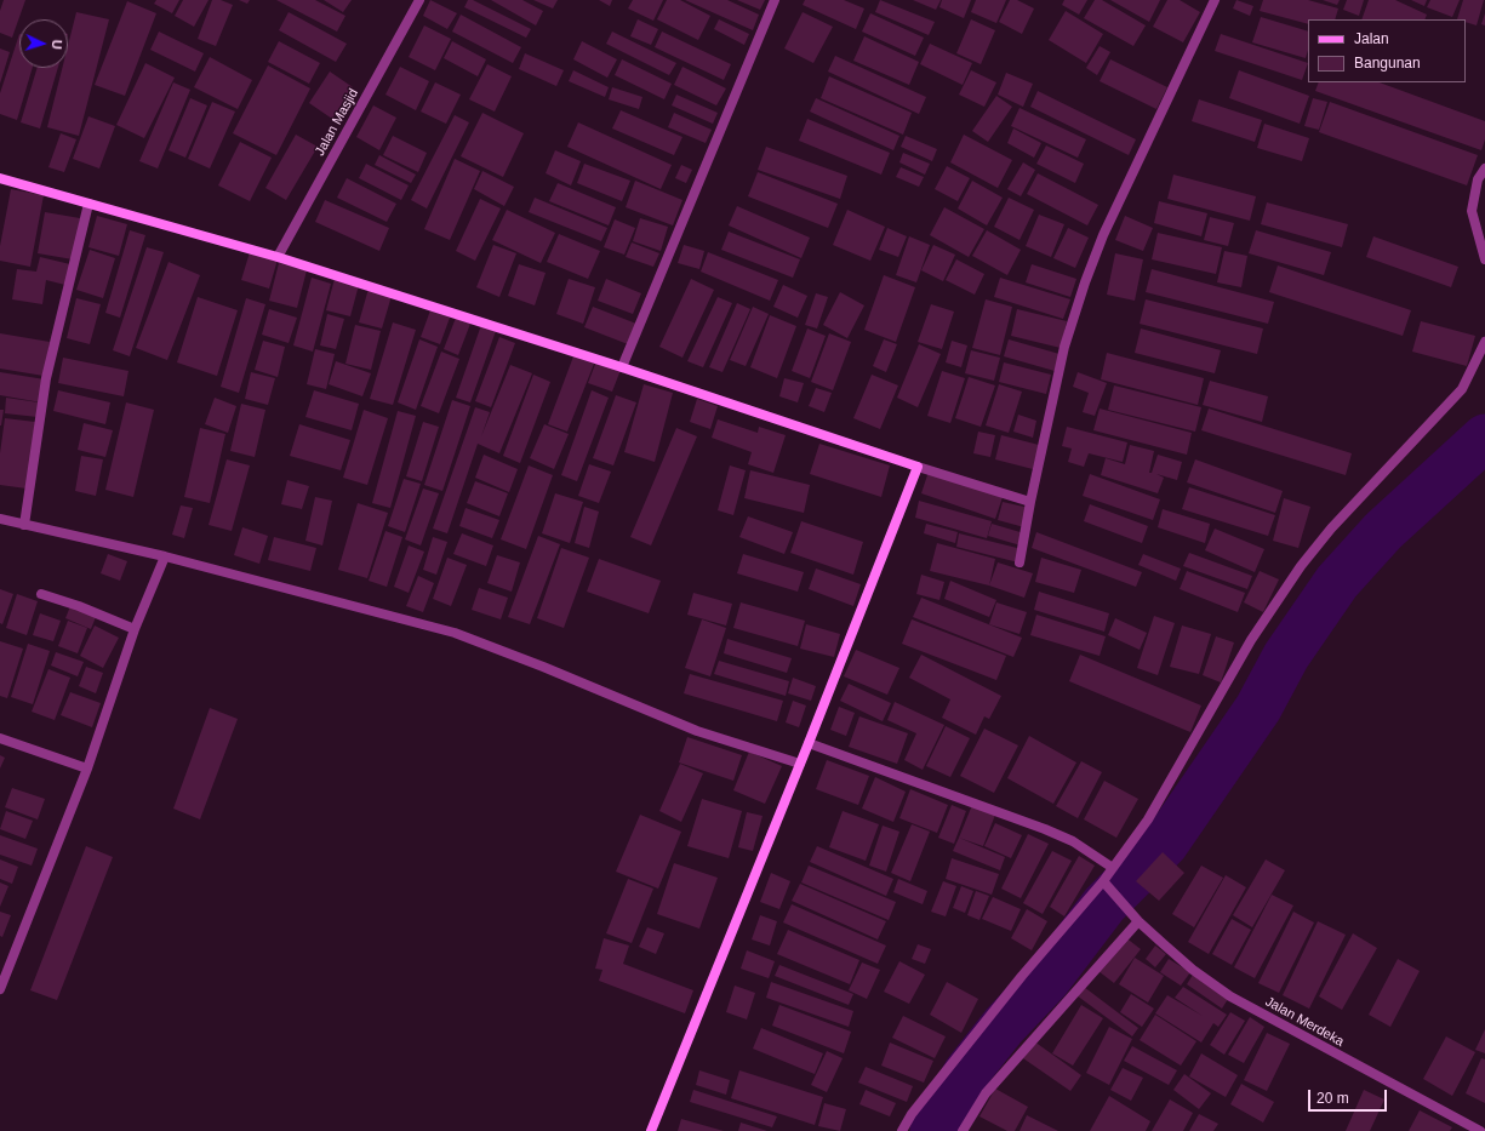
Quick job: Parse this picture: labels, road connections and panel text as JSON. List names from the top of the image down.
{
  "streets": {
    "street": ["Jalan Masjid", "Jalan Merdeka"]
  },
  "legend": ["Jalan", "Bangunan"],
  "scale_bar": "20 m",
  "north": "right"
}
